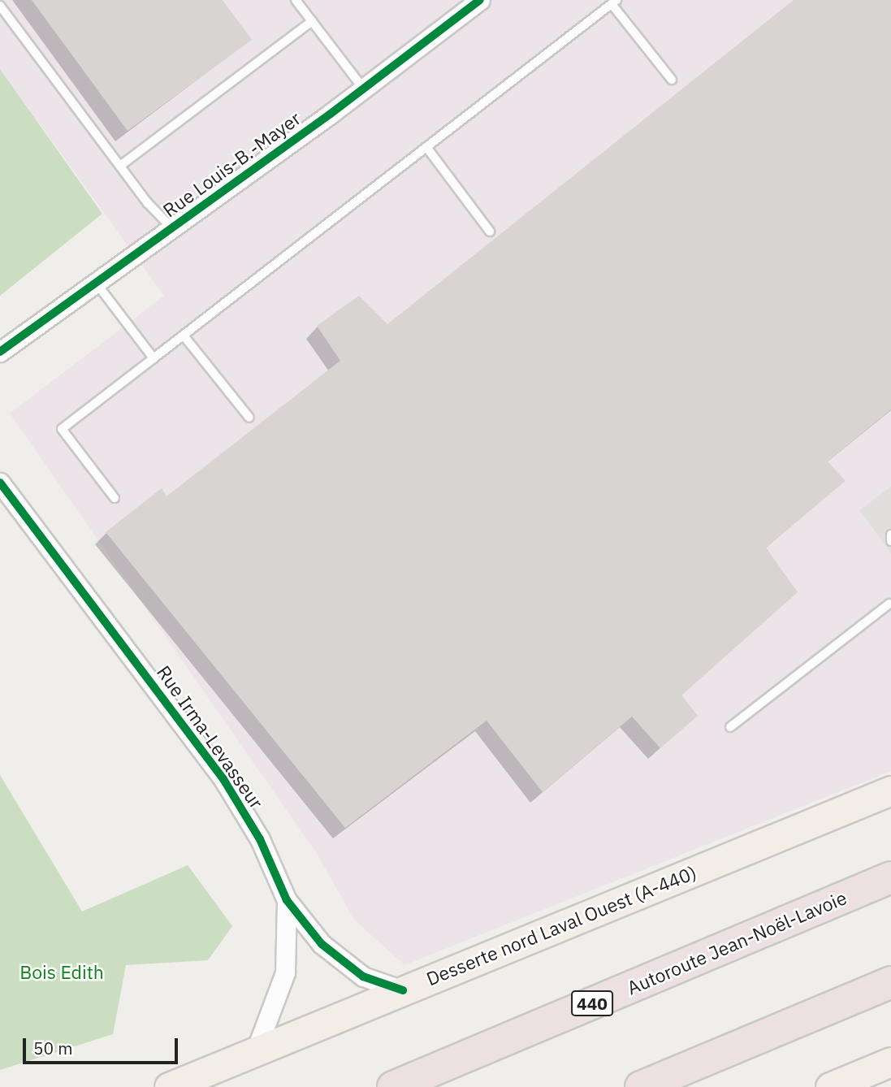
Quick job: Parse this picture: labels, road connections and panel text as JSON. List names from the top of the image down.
{
  "streets": {
    "highway": ["Autoroute Jean-Noël-Lavoie", "440"],
    "main road": ["Desserte nord Laval Ouest (A-440)"],
    "street": ["Rue Louis-B.-Mayer", "Rue Irma-Levasseur"]
  },
  "crossings": [
    ["Rue Irma-Levasseur", "Desserte nord Laval Ouest (A-440)"]
  ],
  "parks": ["Bois Edith"],
  "scale_bar": "50 m"
}
